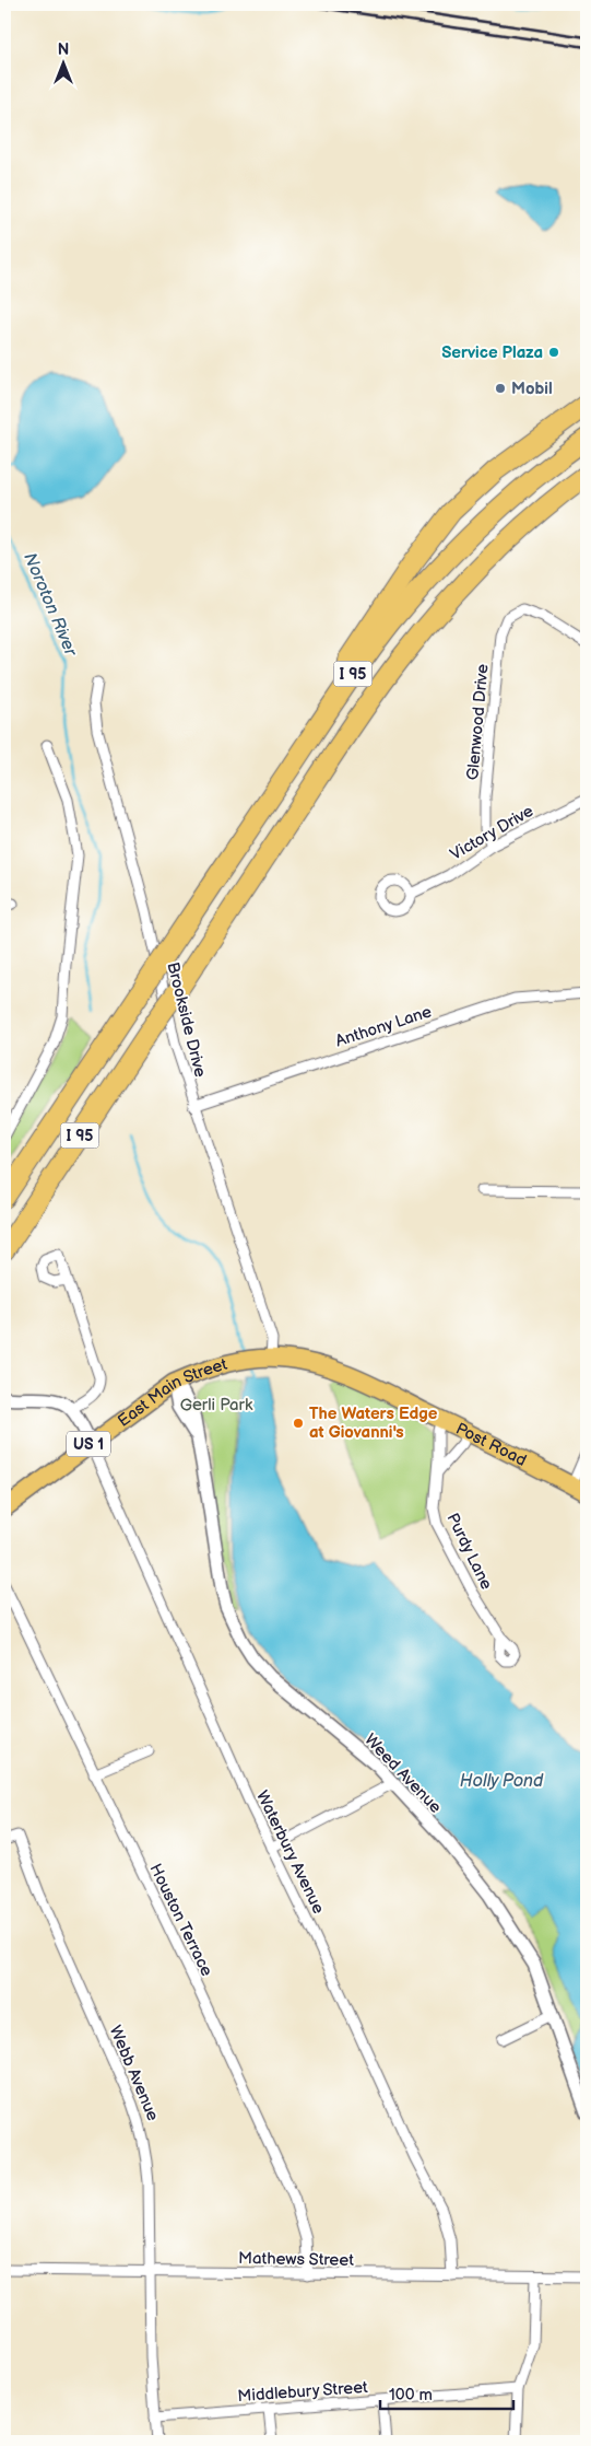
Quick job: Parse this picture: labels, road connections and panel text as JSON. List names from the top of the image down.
{
  "streets": {
    "highway": ["I 95"],
    "main road": ["East Main Street", "US 1", "Post Road"],
    "street": [
      "Glenwood Drive",
      "Victory Drive",
      "Brookside Drive",
      "Anthony Lane",
      "Purdy Lane",
      "Weed Avenue",
      "Waterbury Avenue",
      "Houston Terrace",
      "Webb Avenue",
      "Mathews Street",
      "Middlebury Street"
    ]
  },
  "crossings": [
    ["Glenwood Drive", "Victory Drive"],
    ["Brookside Drive", "Anthony Lane"],
    ["Brookside Drive", "East Main Street"],
    ["Brookside Drive", "Post Road"],
    ["East Main Street", "Post Road"],
    ["East Main Street", "Weed Avenue"],
    ["East Main Street", "Waterbury Avenue"],
    ["Post Road", "Purdy Lane"],
    ["Waterbury Avenue", "Mathews Street"],
    ["Houston Terrace", "Mathews Street"],
    ["Webb Avenue", "Mathews Street"],
    ["Webb Avenue", "Middlebury Street"]
  ],
  "water": ["Noroton River", "Holly Pond"],
  "parks": ["Gerli Park"],
  "places": ["Service Plaza", "Mobil", "The Waters Edge at Giovanni's"],
  "scale_bar": "100 m",
  "north": "top"
}
